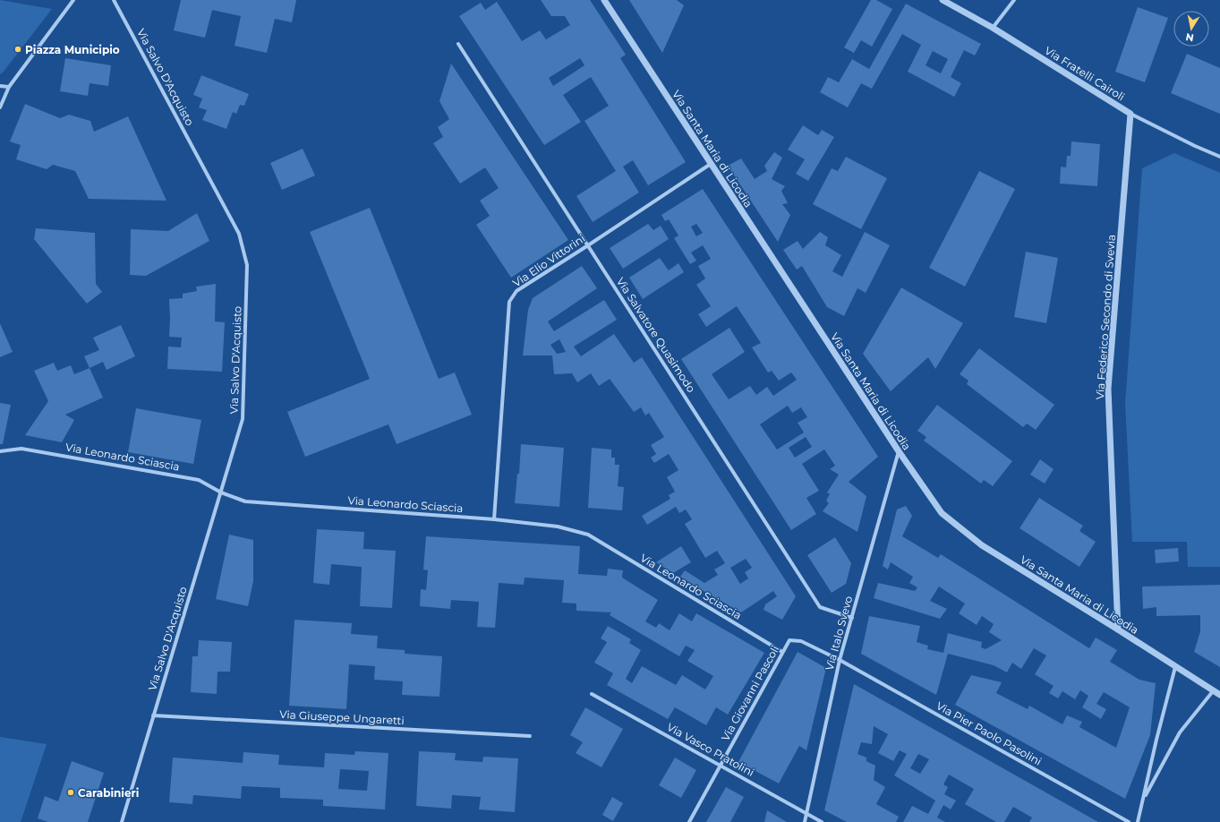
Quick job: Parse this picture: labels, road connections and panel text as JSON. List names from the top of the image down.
{
  "streets": {
    "street": [
      "Via Fratelli Cairoli",
      "Via Salvo D'Acquisto",
      "Via Santa Maria di Licodia",
      "Via Elio Vittorini",
      "Via Federico Secondo di Svevia",
      "Via Salvatore Quasimodo",
      "Via Leonardo Sciascia",
      "Via Italo Svevo",
      "Via Giovanni Pascoli",
      "Via Giuseppe Ungaretti",
      "Via Pier Paolo Pasolini",
      "Via Vasco Pratolini"
    ]
  },
  "crossings": [
    ["Via Fratelli Cairoli", "Via Federico Secondo di Svevia"],
    ["Via Salvo D'Acquisto", "Via Leonardo Sciascia"],
    ["Via Salvo D'Acquisto", "Via Giuseppe Ungaretti"],
    ["Via Santa Maria di Licodia", "Via Elio Vittorini"],
    ["Via Santa Maria di Licodia", "Via Federico Secondo di Svevia"],
    ["Via Santa Maria di Licodia", "Via Italo Svevo"],
    ["Via Elio Vittorini", "Via Salvatore Quasimodo"],
    ["Via Elio Vittorini", "Via Leonardo Sciascia"],
    ["Via Salvatore Quasimodo", "Via Italo Svevo"],
    ["Via Leonardo Sciascia", "Via Giovanni Pascoli"],
    ["Via Italo Svevo", "Via Giovanni Pascoli"],
    ["Via Italo Svevo", "Via Pier Paolo Pasolini"],
    ["Via Italo Svevo", "Via Vasco Pratolini"],
    ["Via Giovanni Pascoli", "Via Pier Paolo Pasolini"],
    ["Via Giovanni Pascoli", "Via Vasco Pratolini"]
  ],
  "places": ["Piazza Municipio", "Carabinieri"],
  "north": "bottom"
}
